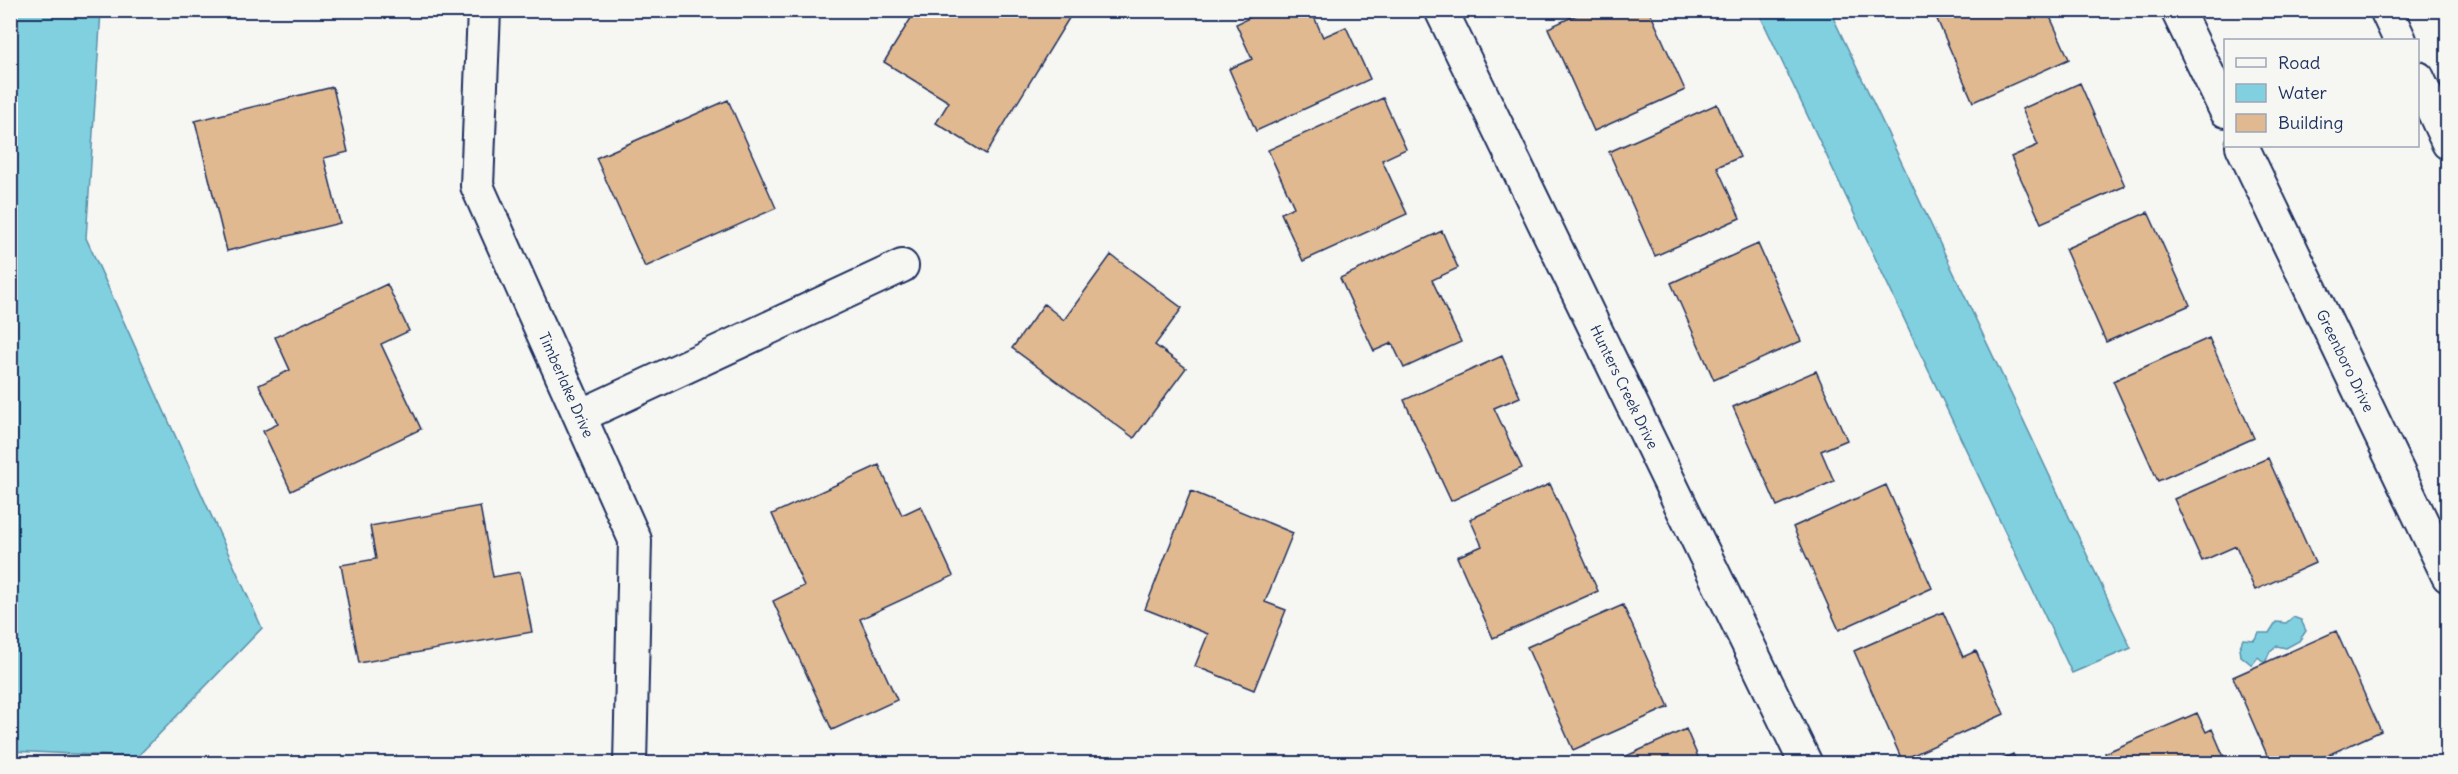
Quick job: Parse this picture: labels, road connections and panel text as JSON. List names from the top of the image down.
{
  "streets": {
    "street": ["Greenboro Drive", "Timberlake Drive", "Hunters Creek Drive"]
  },
  "legend": ["Road", "Water", "Building"]
}
